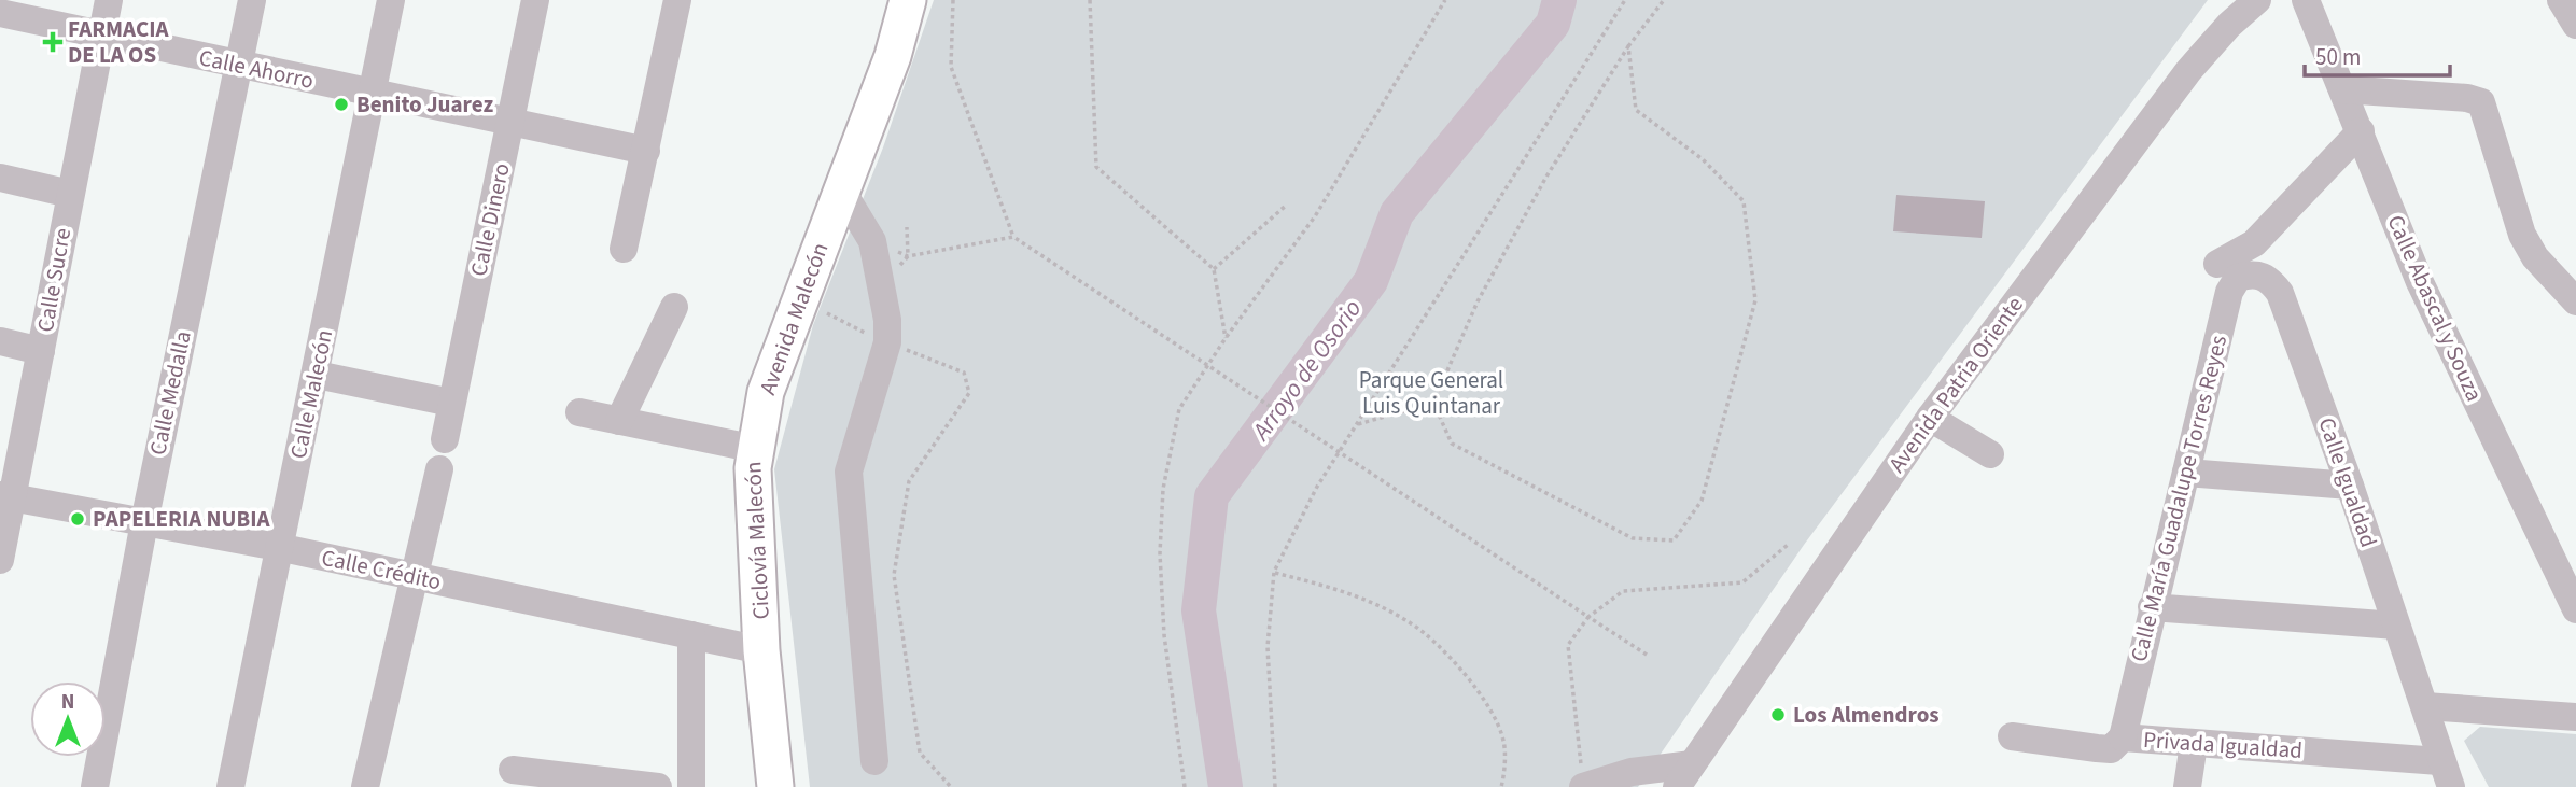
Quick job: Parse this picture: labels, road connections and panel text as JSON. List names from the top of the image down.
{
  "streets": {
    "main road": ["Avenida Malecón"],
    "street": [
      "Calle Ahorro",
      "Calle Dinero",
      "Calle Sucre",
      "Calle Abascal y Souza",
      "Avenida Patria Oriente",
      "Calle Medalla",
      "Calle Malecón",
      "Calle Igualdad",
      "Calle María Guadalupe Torres Reyes",
      "Calle Crédito",
      "Privada Igualdad"
    ]
  },
  "crossings": [
    ["Calle Ahorro", "Calle Dinero"],
    ["Calle Ahorro", "Calle Sucre"],
    ["Calle Ahorro", "Calle Medalla"],
    ["Calle Ahorro", "Calle Malecón"],
    ["Calle Sucre", "Calle Crédito"],
    ["Avenida Malecón", "Calle Crédito"],
    ["Calle Medalla", "Calle Crédito"],
    ["Calle Malecón", "Calle Crédito"],
    ["Calle Igualdad", "Calle María Guadalupe Torres Reyes"],
    ["Calle Igualdad", "Privada Igualdad"],
    ["Calle María Guadalupe Torres Reyes", "Privada Igualdad"]
  ],
  "water": ["Arroyo de Osorio"],
  "parks": ["Parque General Luis Quintanar"],
  "places": {
    "health": ["FARMACIA DE LA OS"],
    "other": ["Benito Juarez", "PAPELERIA NUBIA", "Los Almendros"]
  },
  "scale_bar": "50 m",
  "north": "top"
}
